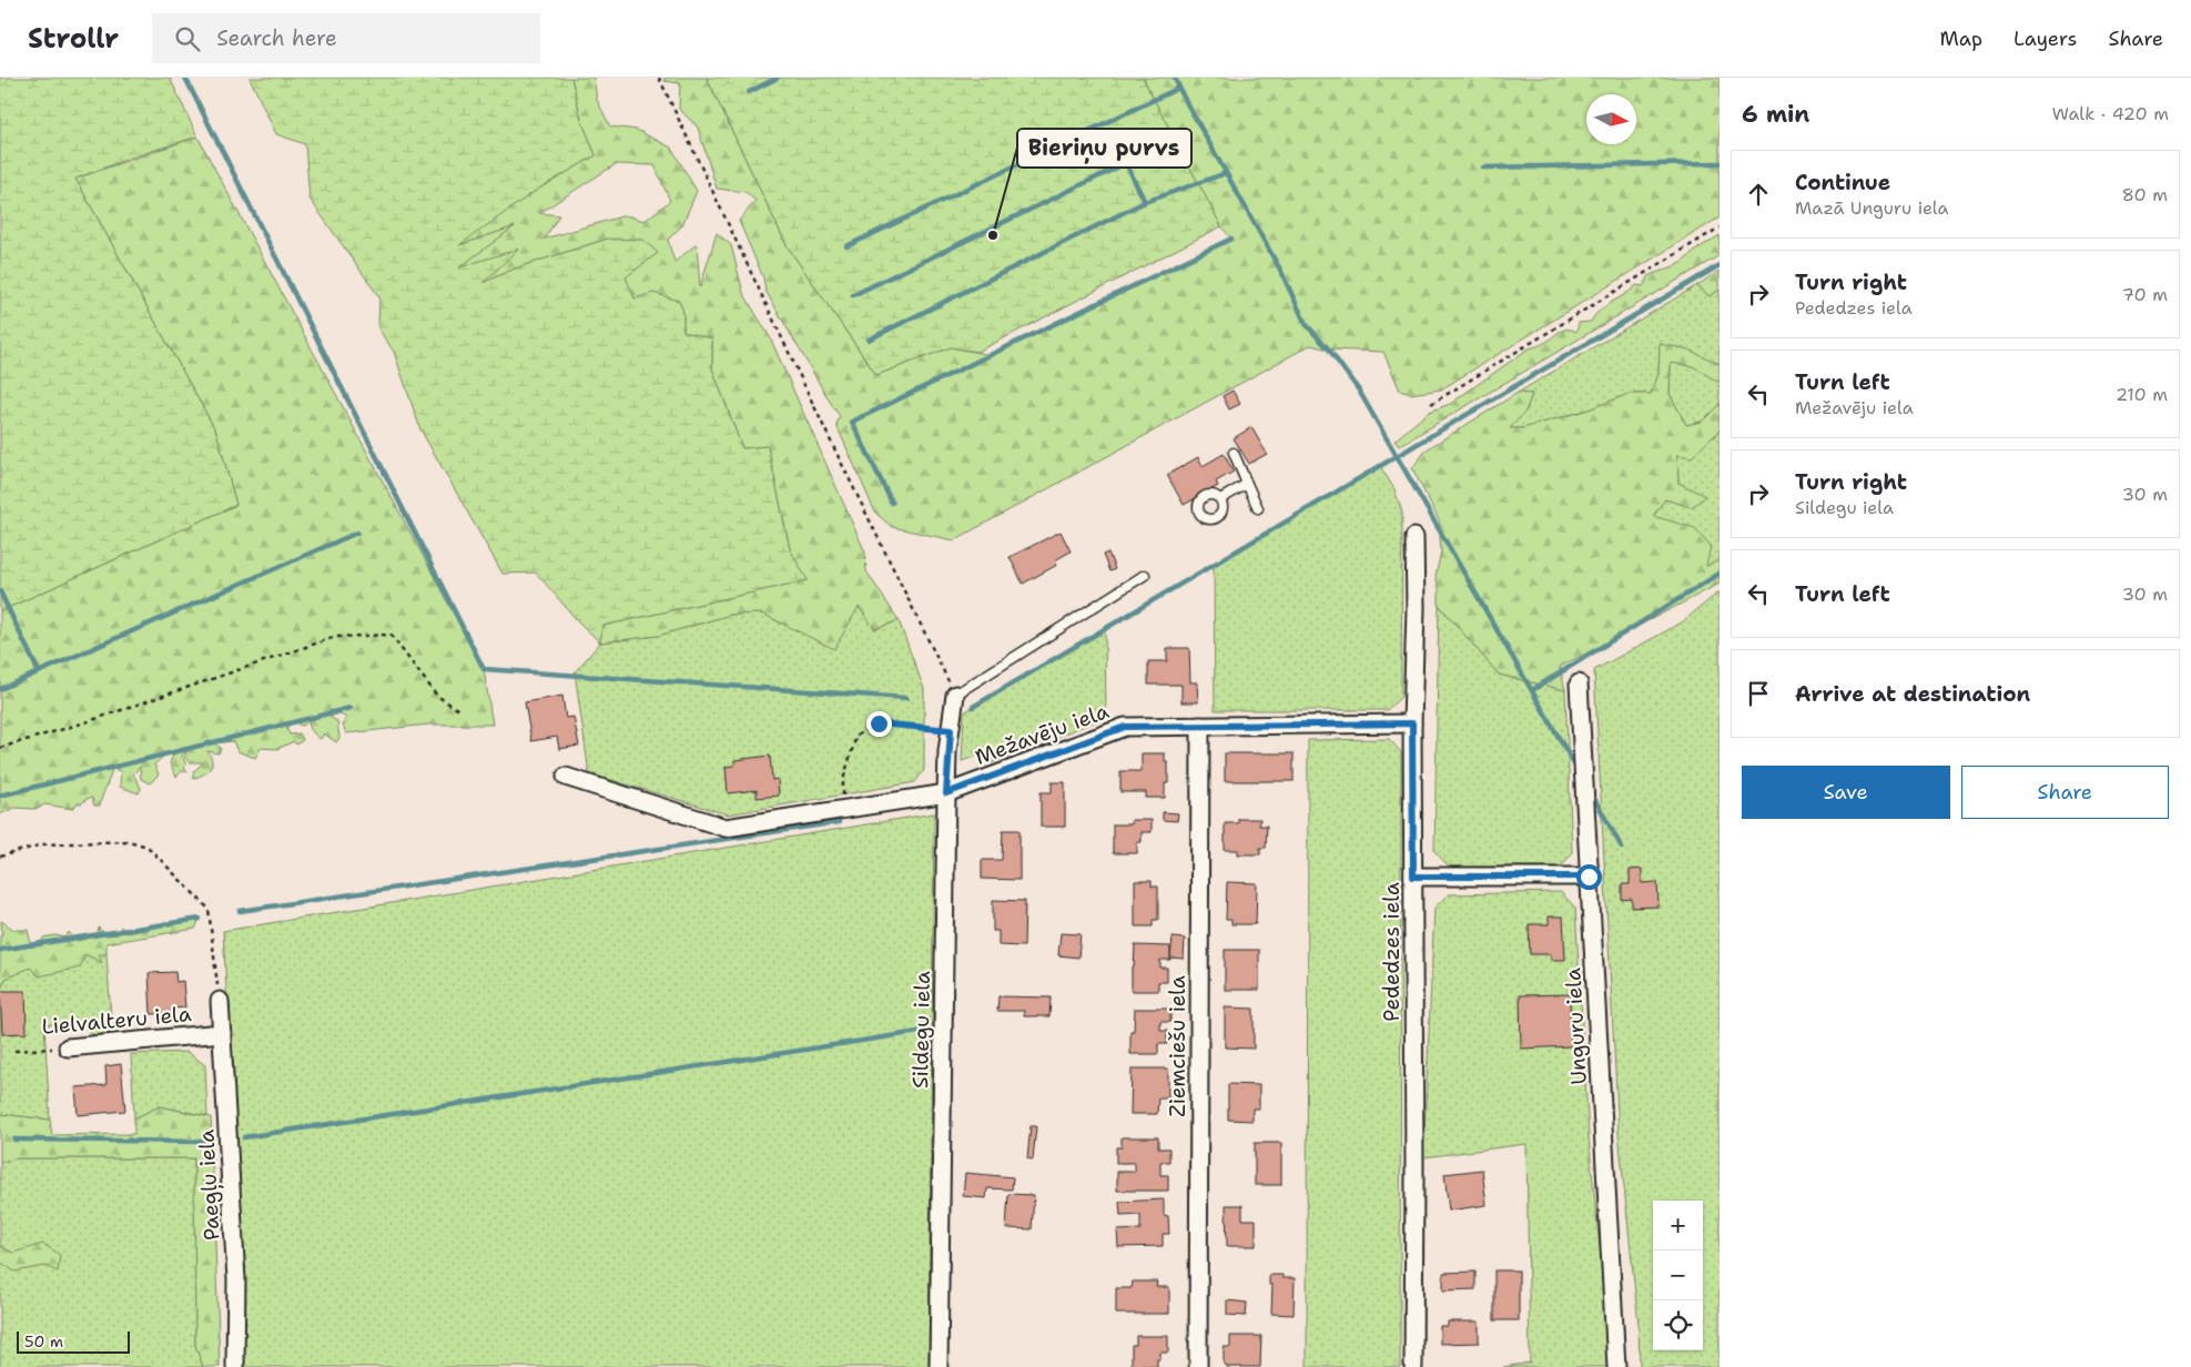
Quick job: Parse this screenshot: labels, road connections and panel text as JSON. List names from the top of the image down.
{
  "streets": {
    "street": [
      "Mežavēju iela",
      "Pededzes iela",
      "Lielvalteru iela",
      "Unguru iela",
      "Sildegu iela",
      "Ziemciešu iela",
      "Paegļu iela"
    ]
  },
  "crossings": [
    ["Mežavēju iela", "Pededzes iela"],
    ["Mežavēju iela", "Sildegu iela"],
    ["Mežavēju iela", "Ziemciešu iela"],
    ["Lielvalteru iela", "Paegļu iela"]
  ],
  "places": ["Bieriņu purvs"],
  "scale_bar": "50 m",
  "north": "right",
  "page": {
    "header": "Strollr",
    "search": "Search here",
    "nav": ["Map", "Layers", "Share"],
    "heading": ["6 min", "Walk · 420 m"],
    "list": [
      ["Continue", "Mazā Unguru iela", "80 m"],
      ["Turn right", "Pededzes iela", "70 m"],
      ["Turn left", "Mežavēju iela", "210 m"],
      ["Turn right", "Sildegu iela", "30 m"],
      ["Turn left", "30 m"],
      "Arrive at destination"
    ],
    "buttons": ["Save", "Share"],
    "map_buttons": ["+", "−"],
    "scale": "50 m"
  }
}
